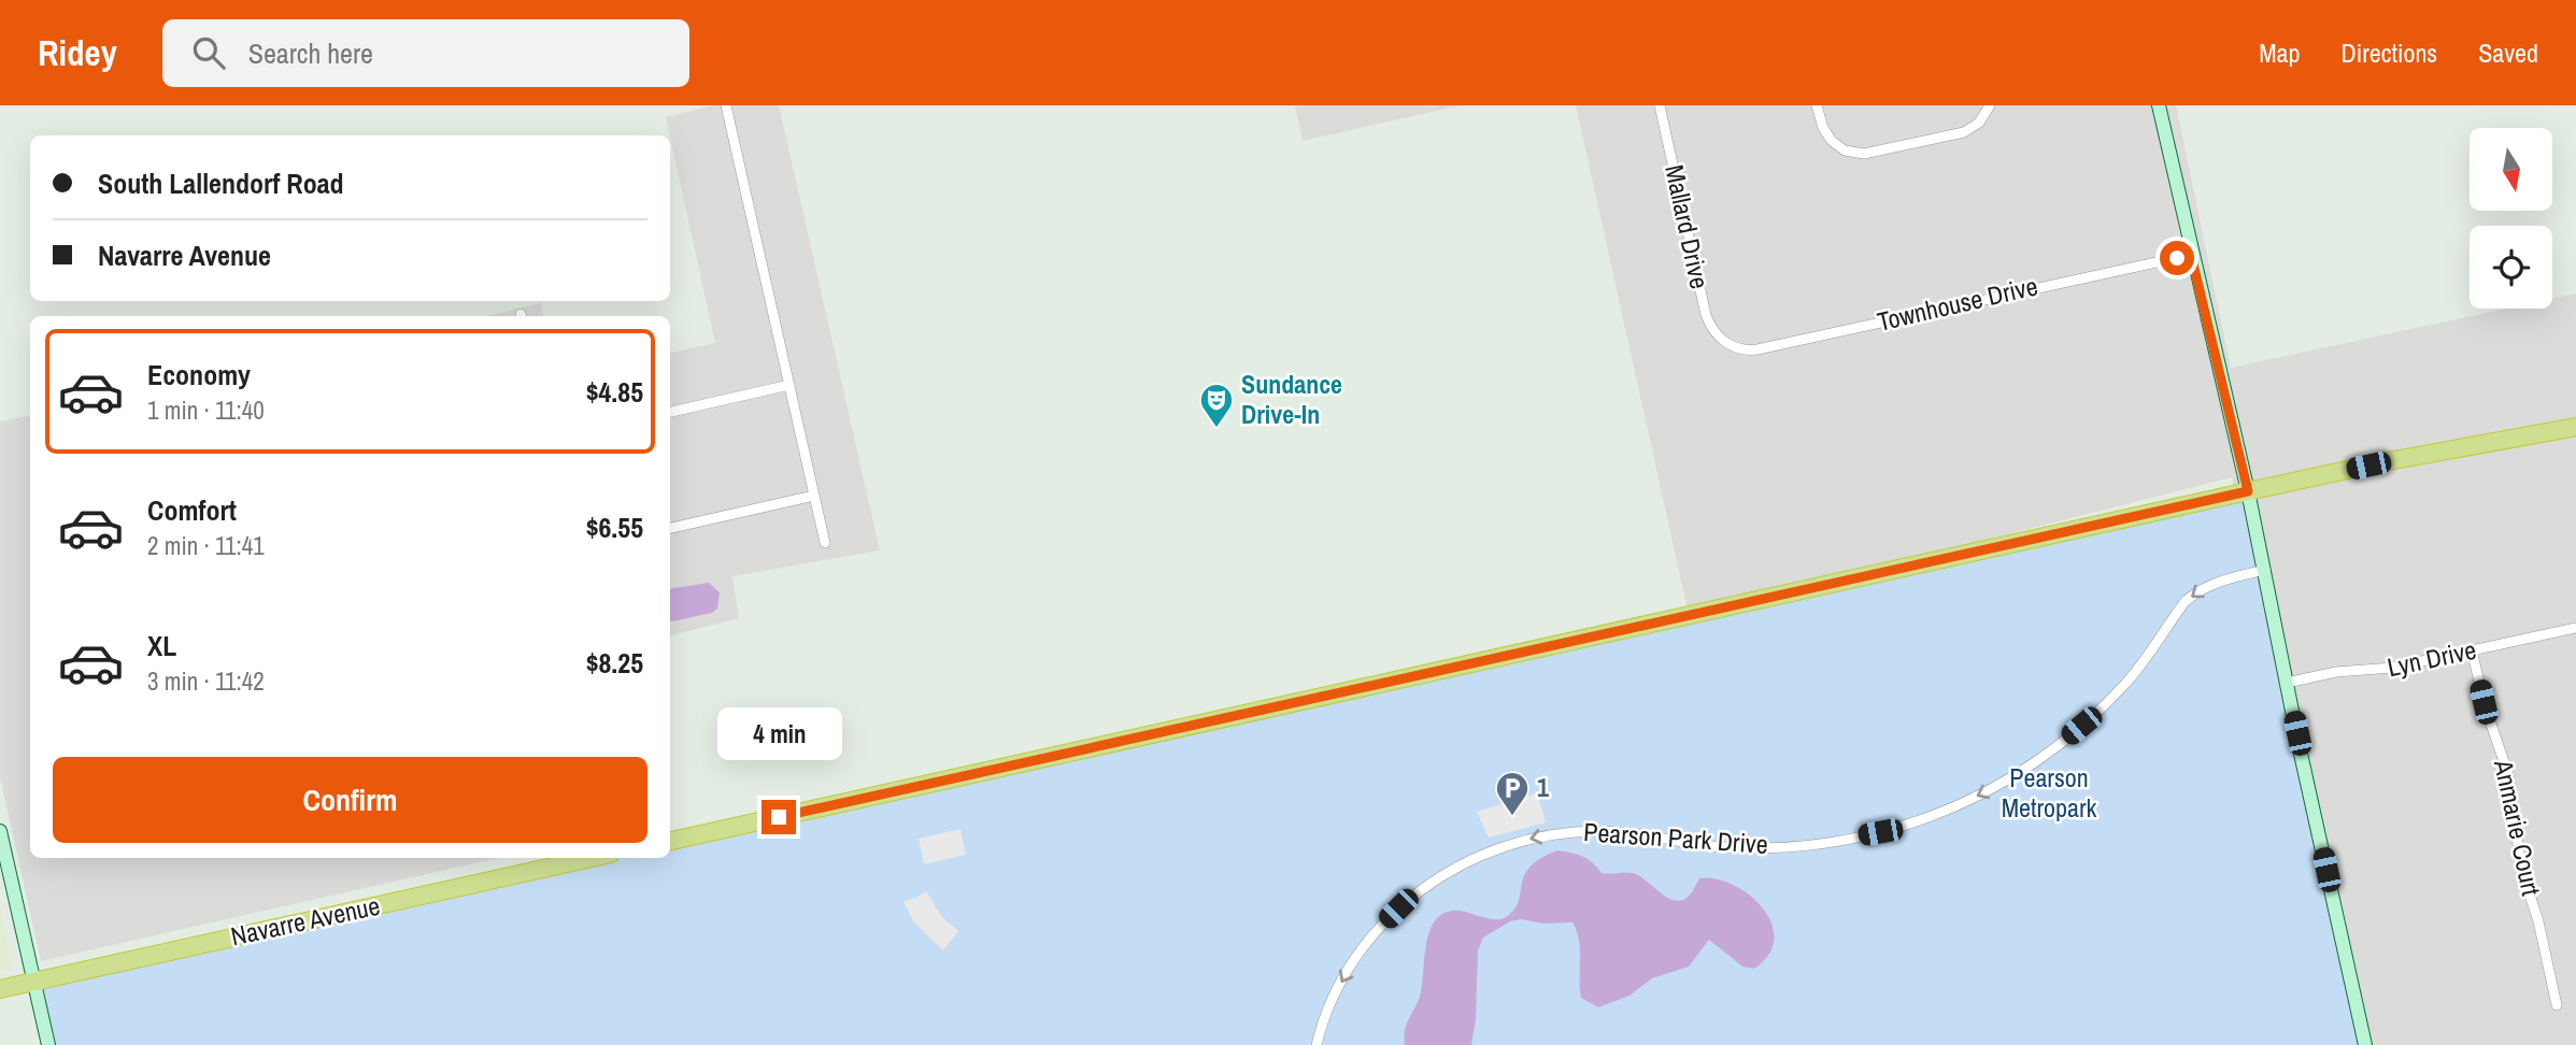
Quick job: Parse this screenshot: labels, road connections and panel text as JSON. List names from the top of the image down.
{
  "streets": {
    "highway": ["Navarre Avenue"],
    "street": [
      "Mallard Drive",
      "Townhouse Drive",
      "Lyn Drive",
      "Anmarie Court",
      "Pearson Park Drive"
    ]
  },
  "crossings": [
    ["Mallard Drive", "Townhouse Drive"],
    ["Lyn Drive", "Anmarie Court"]
  ],
  "one_way": ["Pearson Park Drive"],
  "parks": ["Pearson Metropark"],
  "places": {
    "theatre": ["Sundance Drive-In"],
    "parking": ["1"]
  },
  "north": "bottom",
  "page": {
    "header": "Ridey",
    "search": "Search here",
    "nav": ["Map", "Directions", "Saved"],
    "banner": ["South Lallendorf Road", "Navarre Avenue"],
    "list": [
      {
        "name": "Economy",
        "note": "1 min · 11:40",
        "value": "$4.85"
      },
      {
        "name": "Comfort",
        "note": "2 min · 11:41",
        "value": "$6.55"
      },
      {
        "name": "XL",
        "note": "3 min · 11:42",
        "value": "$8.25"
      }
    ],
    "bubble": "4 min",
    "buttons": "Confirm"
  }
}
